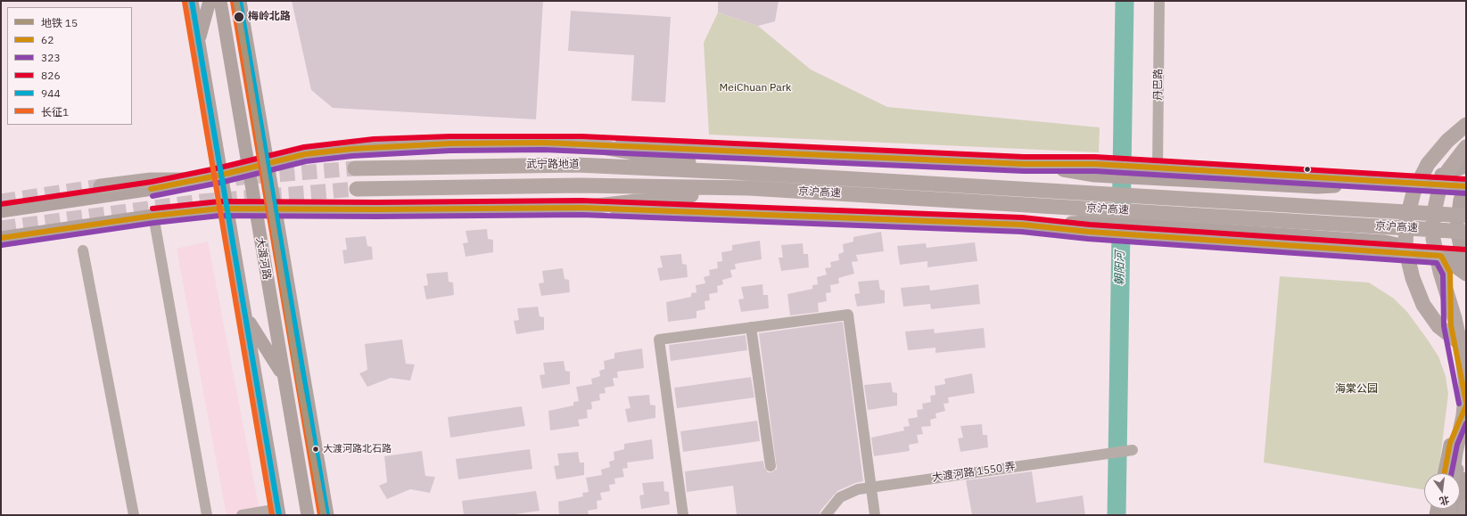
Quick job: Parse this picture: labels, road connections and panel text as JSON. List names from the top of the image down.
{
  "streets": {
    "highway": ["武宁路地道", "京沪高速"],
    "main road": ["大渡河路"],
    "street": ["丹巴路", "大渡河路 1550 弄"]
  },
  "crossings": [
    ["武宁路地道", "京沪高速"]
  ],
  "water": ["朝阳河"],
  "parks": ["MeiChuan Park", "海棠公园"],
  "places": ["梅岭北路", "大渡河路北石路"],
  "lines": [
    "metro line 15",
    "transit line 944",
    "transit line 长征1",
    "transit line 826",
    "transit line 62",
    "transit line 323"
  ],
  "legend": [
    "地铁 15",
    "62",
    "323",
    "826",
    "944",
    "长征1"
  ],
  "north": "bottom"
}
